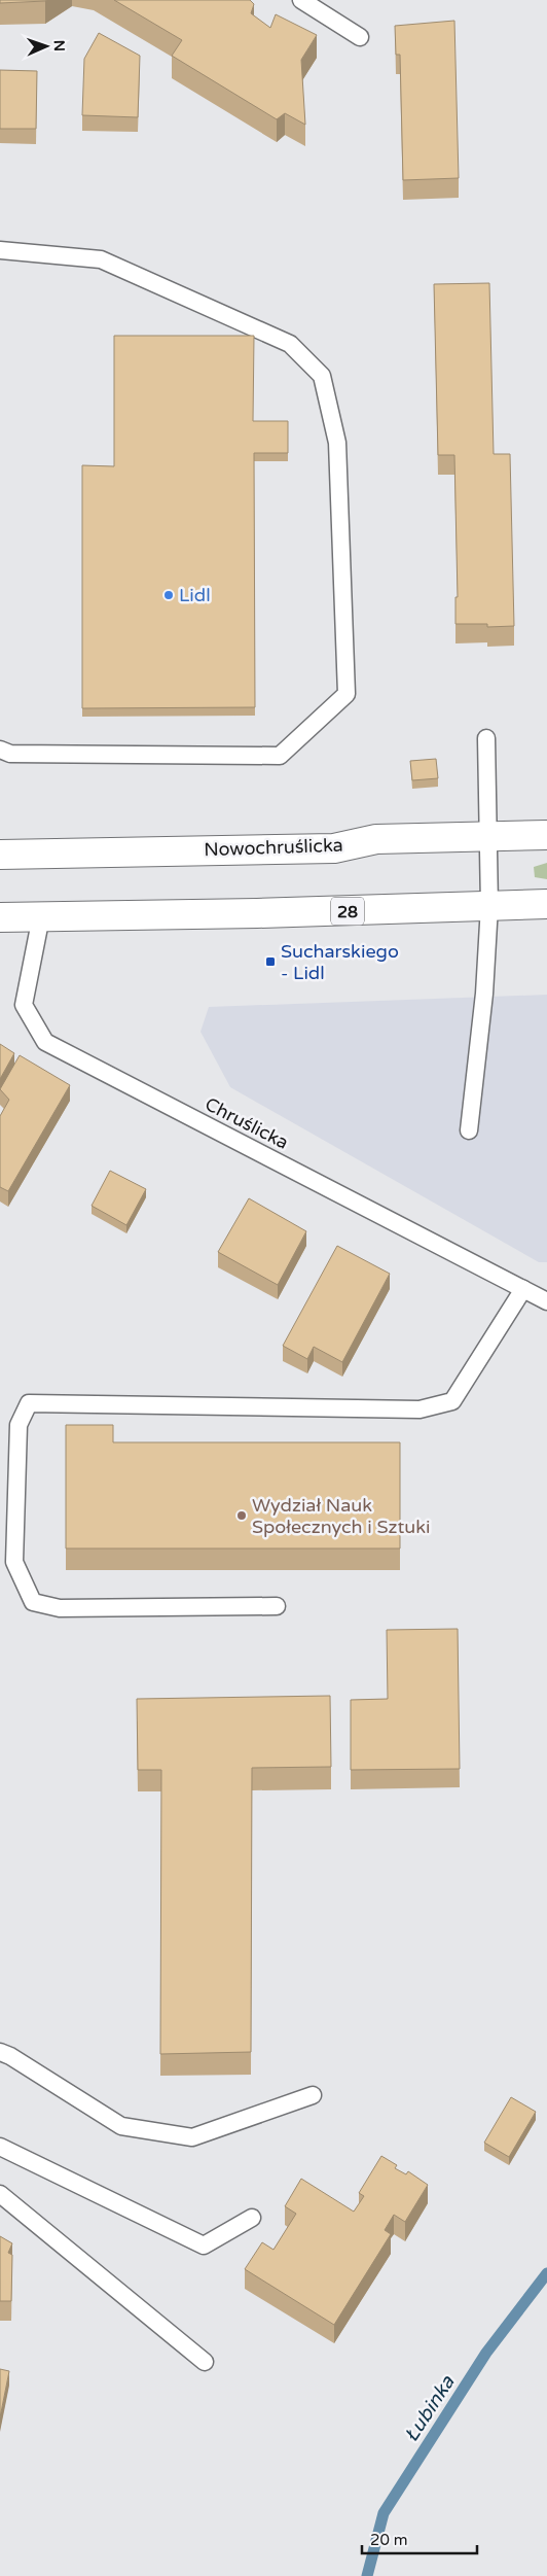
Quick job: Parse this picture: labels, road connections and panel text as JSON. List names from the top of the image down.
{
  "streets": {
    "main road": ["Nowochruślicka", "28"],
    "lane": ["Chruślicka"]
  },
  "crossings": [
    ["28", "Chruślicka"]
  ],
  "water": ["Łubinka"],
  "places": {
    "other": ["Lidl", "Wydział Nauk Społecznych i Sztuki"],
    "transit": ["Sucharskiego - Lidl"]
  },
  "scale_bar": "20 m",
  "north": "right"
}
